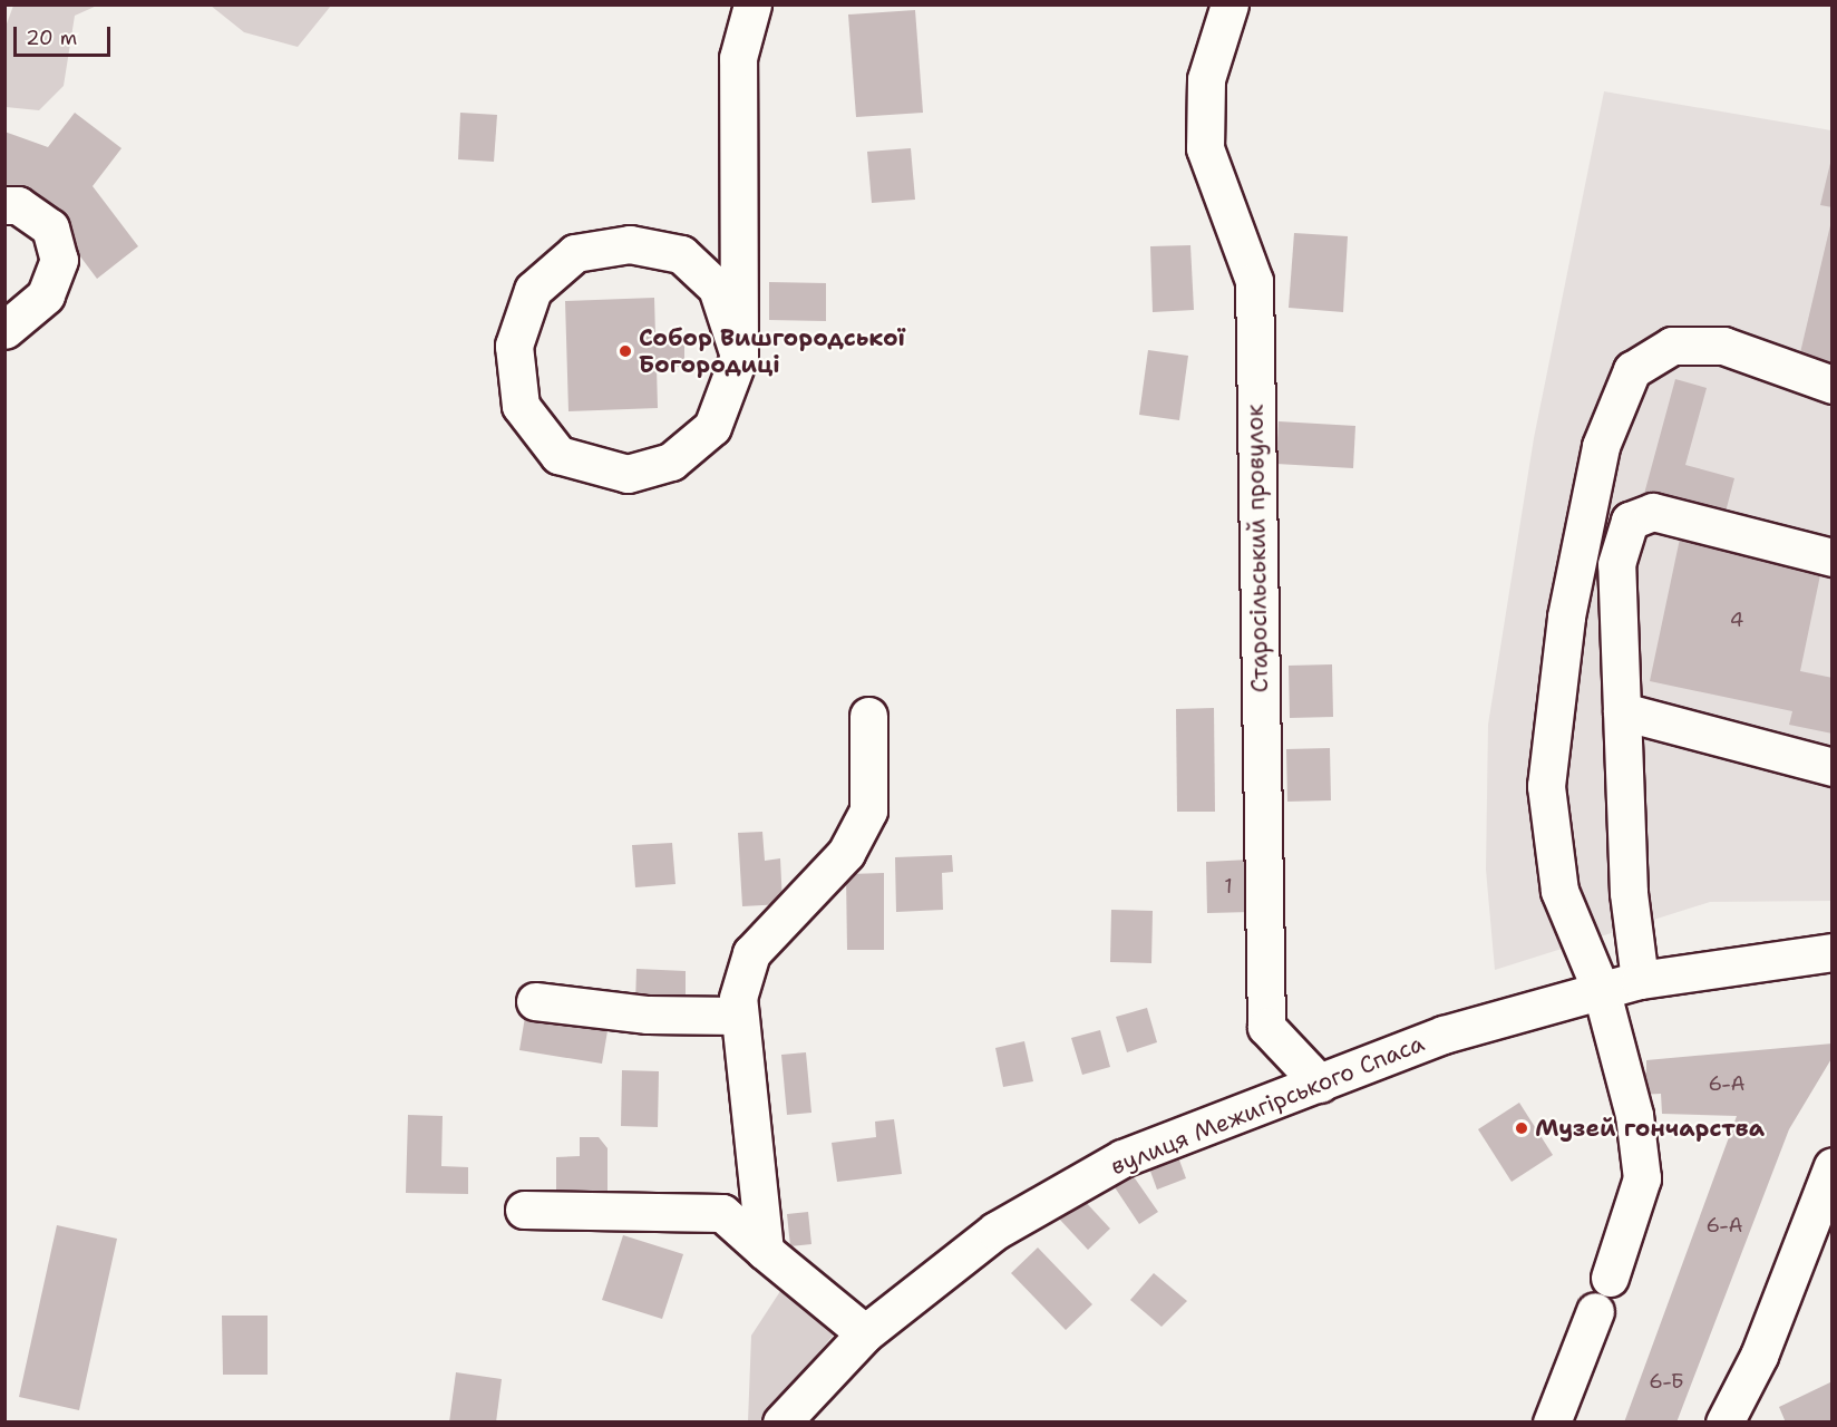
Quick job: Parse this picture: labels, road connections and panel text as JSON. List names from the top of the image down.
{
  "streets": {
    "street": ["Старосільський провулок", "вулиця Межигірського Спаса"]
  },
  "crossings": [
    ["Старосільський провулок", "вулиця Межигірського Спаса"]
  ],
  "places": ["Собор Вишгородської Богородиці", "Музей гончарства"],
  "house_numbers": [
    "4",
    "1",
    "6-А",
    "6-А",
    "6-Б"
  ],
  "scale_bar": "20 m"
}
